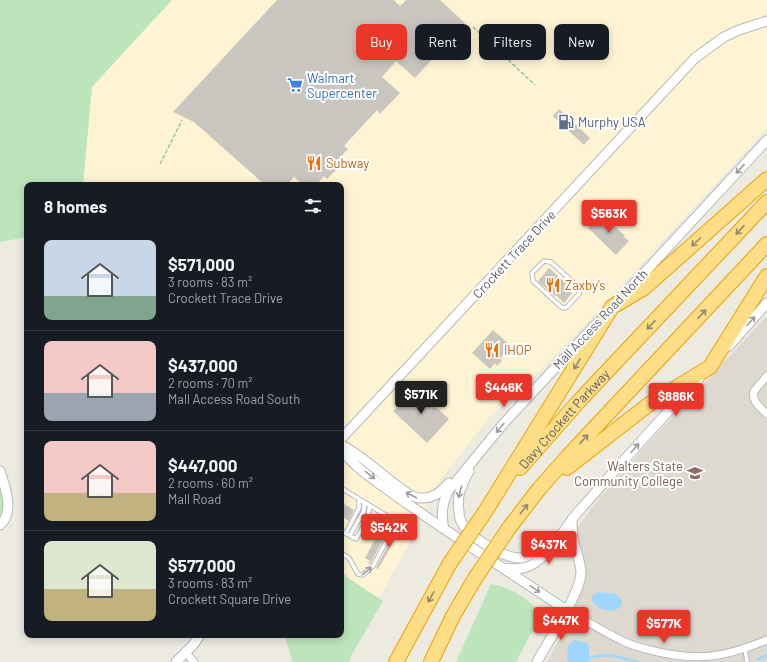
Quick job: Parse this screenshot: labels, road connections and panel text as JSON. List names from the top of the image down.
{
  "streets": {
    "highway": ["Davy Crockett Parkway"],
    "street": ["Crockett Trace Drive", "Mall Access Road North"]
  },
  "one_way": ["Mall Access Road North"],
  "places": {
    "supermarket": ["Walmart Supercenter"],
    "fuel station": ["Murphy USA"],
    "restaurant": ["Subway", "Zaxby's", "IHOP"],
    "school or university": ["Walters State Community College"]
  },
  "page": {
    "chip": [
      "Buy",
      "Rent",
      "Filters",
      "New"
    ],
    "heading": "8 homes",
    "price": [
      "$563K",
      "$446K",
      "$571K",
      "$886K",
      "$542K",
      "$437K",
      "$447K",
      "$577K"
    ],
    "list": [
      {
        "name": "$571,000",
        "note": "3 rooms · 83 m² · Crockett Trace Drive"
      },
      {
        "name": "$437,000",
        "note": "2 rooms · 70 m² · Mall Access Road South"
      },
      {
        "name": "$447,000",
        "note": "2 rooms · 60 m² · Mall Road"
      },
      {
        "name": "$577,000",
        "note": "3 rooms · 83 m² · Crockett Square Drive"
      }
    ]
  }
}
